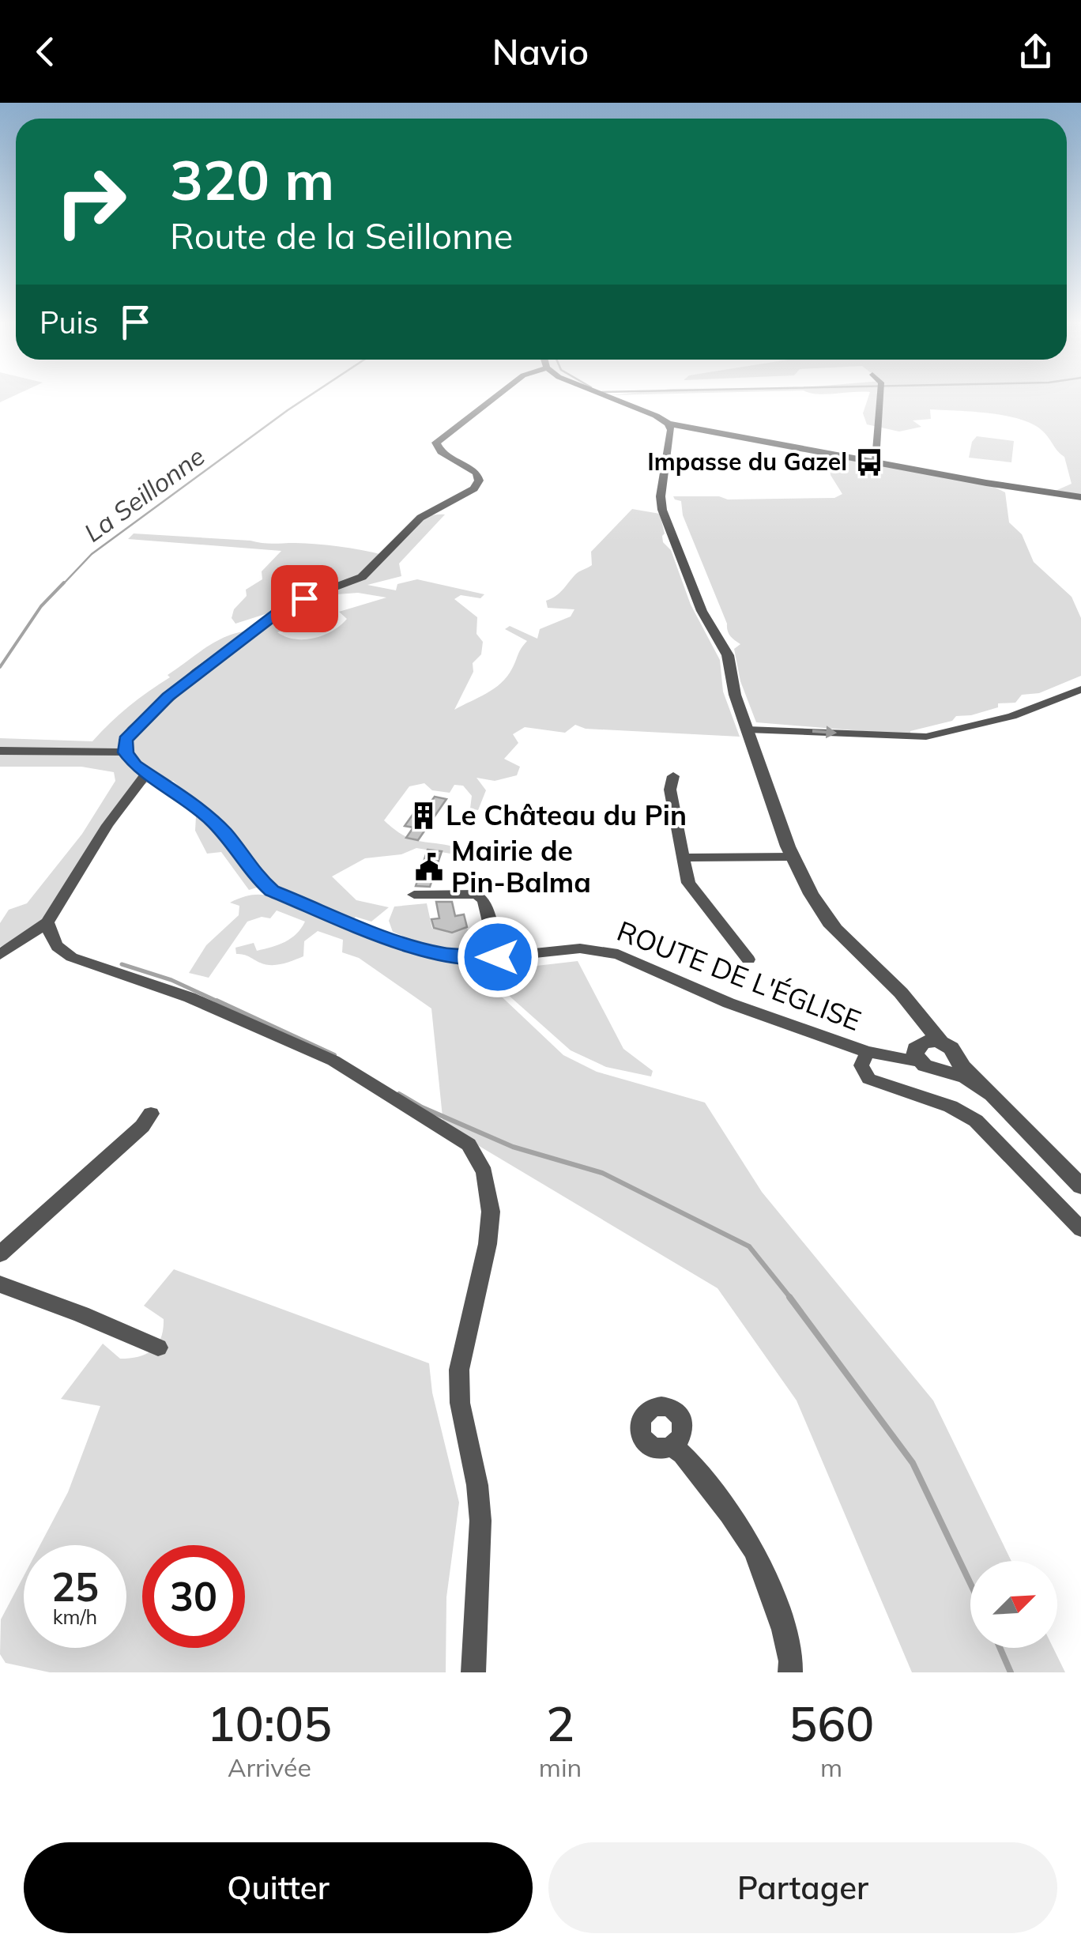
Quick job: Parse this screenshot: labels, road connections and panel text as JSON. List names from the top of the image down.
{
  "streets": {
    "street": ["ROUTE DE L'ÉGLISE"]
  },
  "water": ["La Seillonne"],
  "places": {
    "bus stop": ["Impasse du Gazel"],
    "building": ["Le Château du Pin"],
    "public building": ["Mairie de Pin-Balma"]
  },
  "north": "top right",
  "page": {
    "header": "Navio",
    "turn": ["320 m", "Route de la Seillonne"],
    "then": "Puis",
    "speed": "25 km/h",
    "limit": "30",
    "eta": [
      "10:05",
      "Arrivée",
      "2",
      "min",
      "560",
      "m"
    ],
    "buttons": ["Quitter", "Partager"]
  }
}
